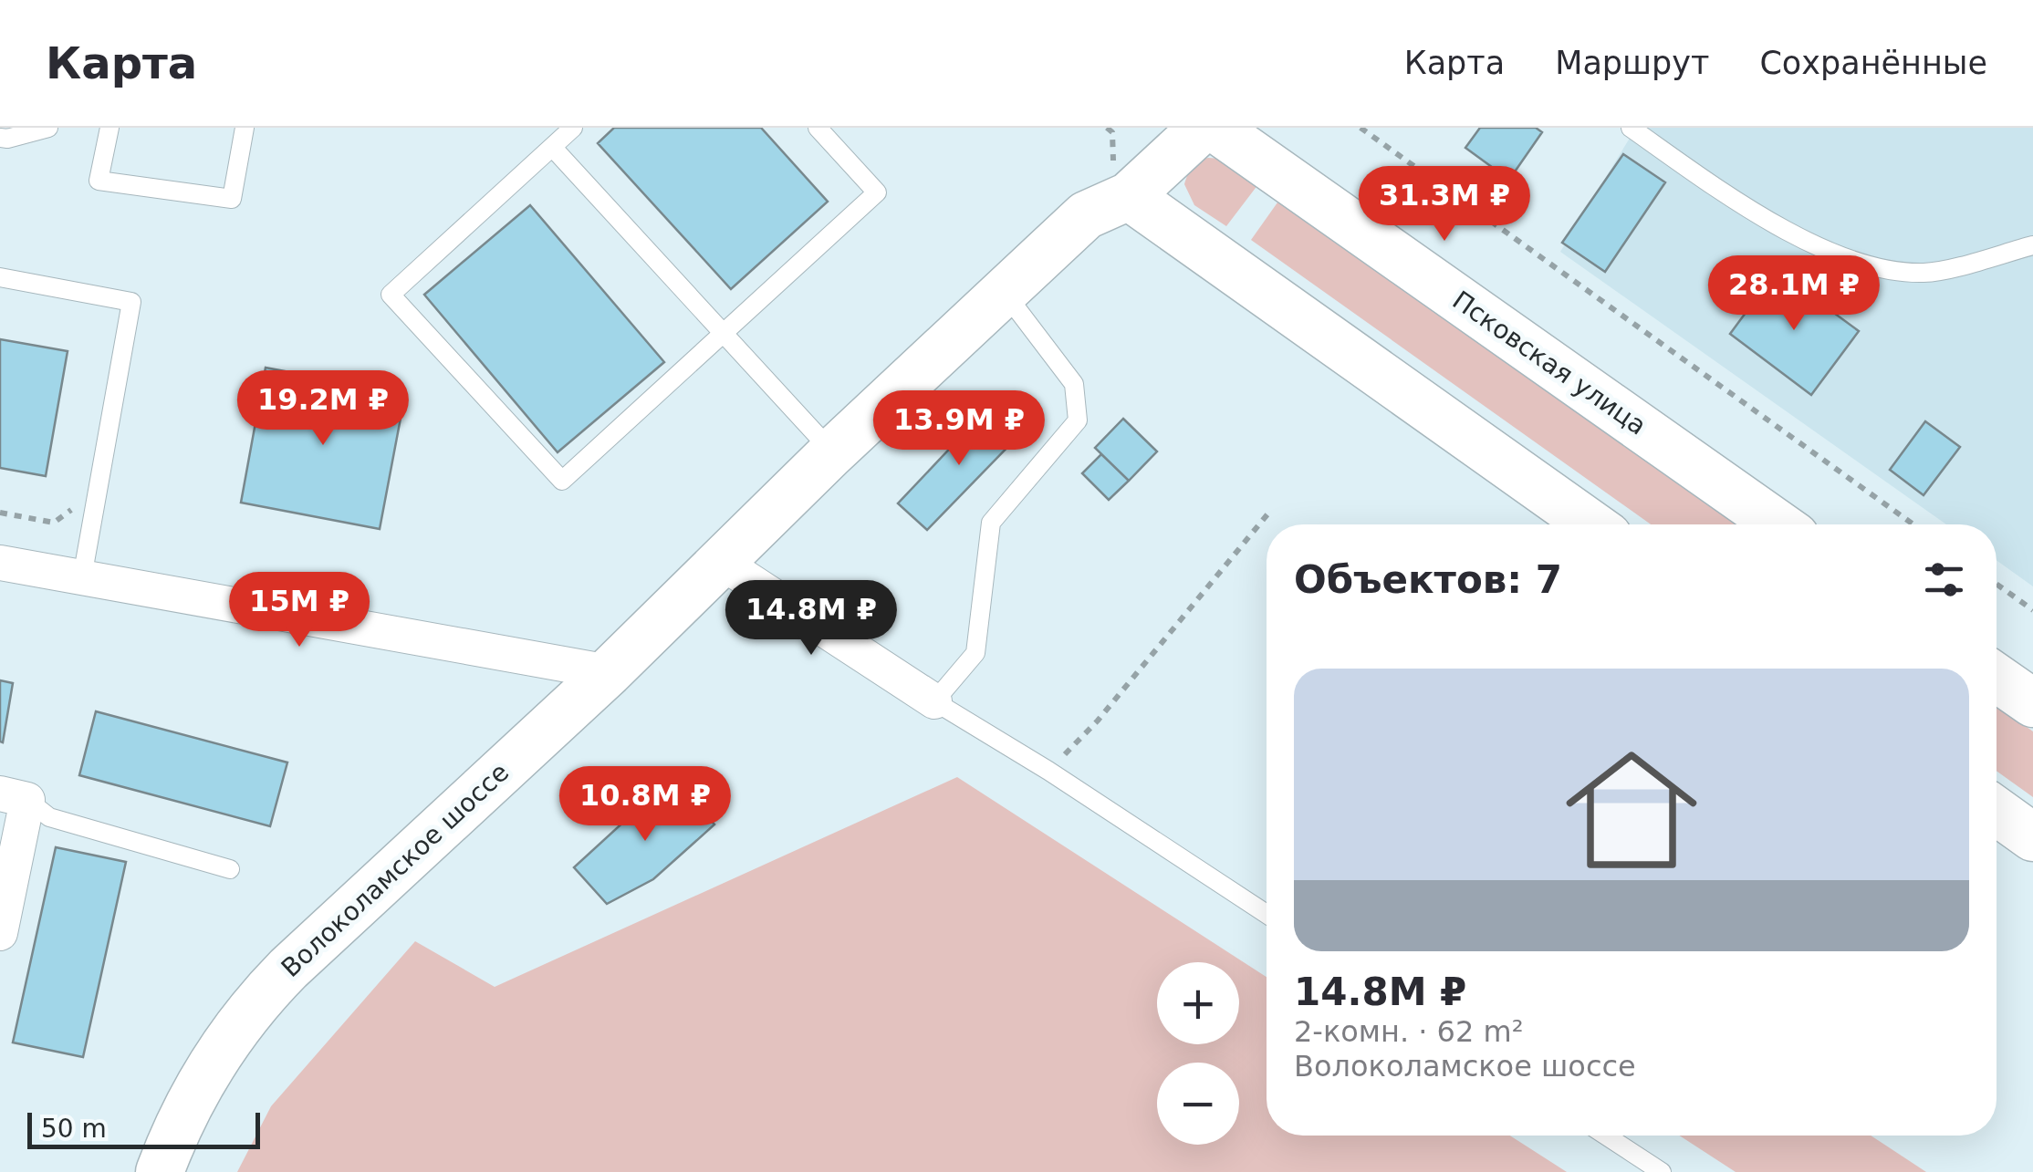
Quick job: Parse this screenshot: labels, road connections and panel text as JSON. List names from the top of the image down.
{
  "streets": {
    "main road": ["Псковская улица", "Волоколамское шоссе"]
  },
  "scale_bar": "50 m",
  "page": {
    "header": "Карта",
    "nav": ["Карта", "Маршрут", "Сохранённые"],
    "price": [
      "31.3M ₽",
      "28.1M ₽",
      "19.2M ₽",
      "13.9M ₽",
      "15M ₽",
      "14.8M ₽",
      "10.8M ₽"
    ],
    "heading": "Объектов: 7",
    "list": [
      {
        "name": "14.8M ₽",
        "note": "2-комн. · 62 m² · Волоколамское шоссе"
      }
    ],
    "map_buttons": ["+", "−"],
    "scale": "50 m"
  }
}
